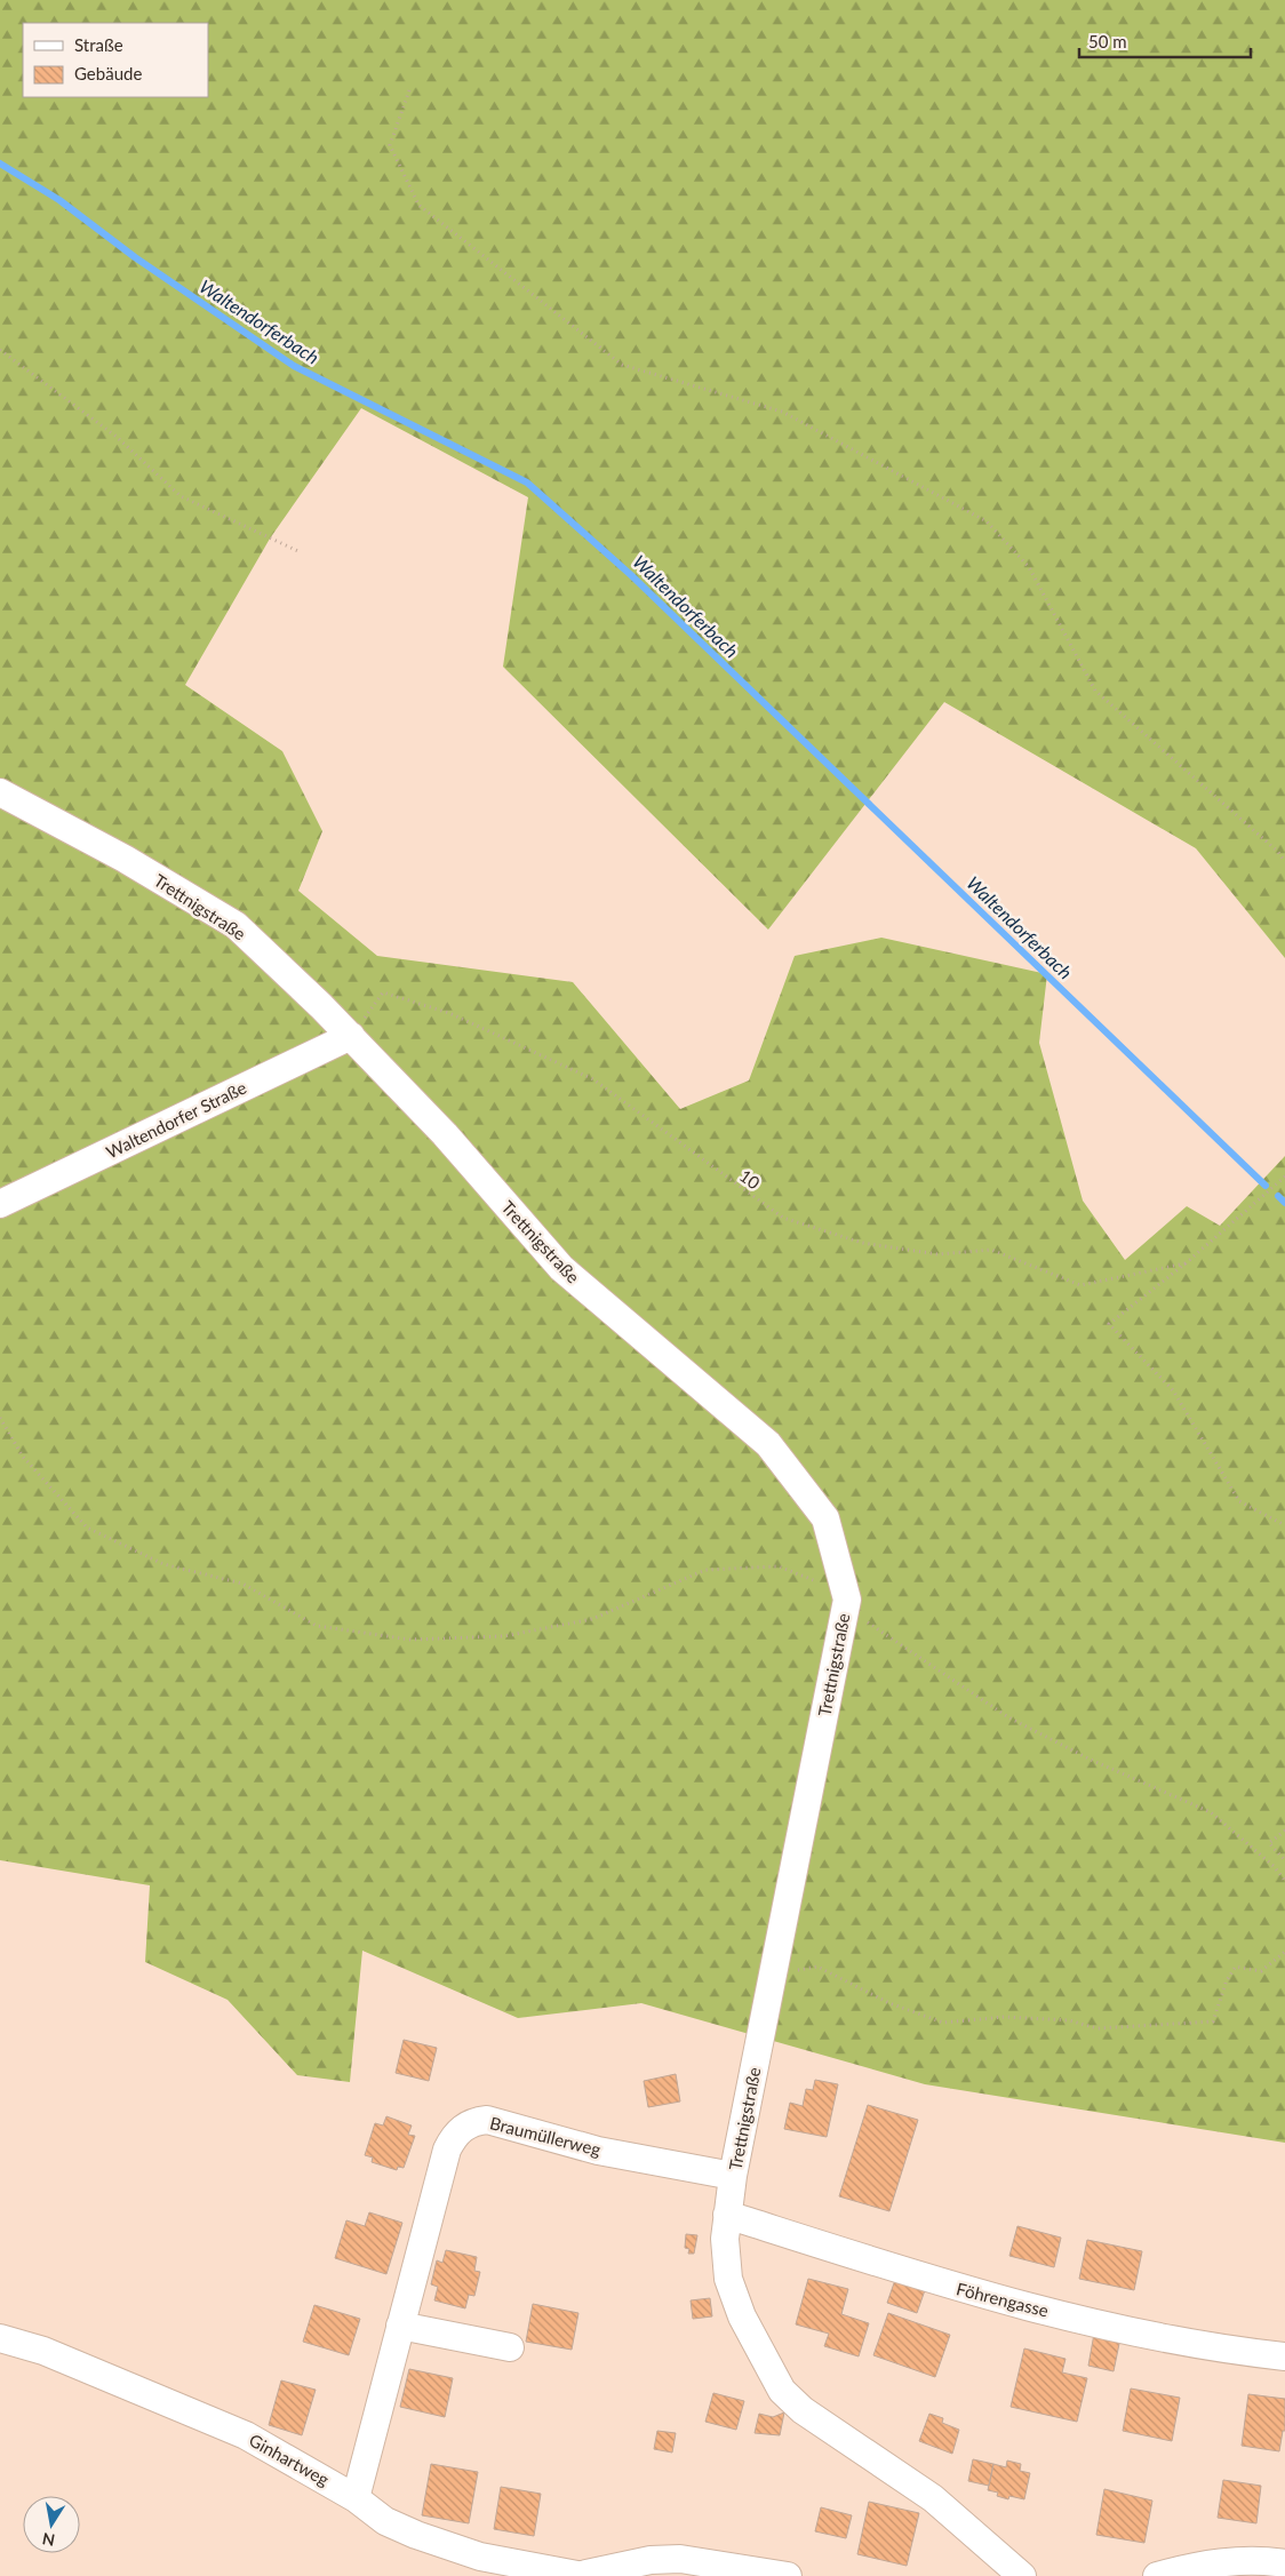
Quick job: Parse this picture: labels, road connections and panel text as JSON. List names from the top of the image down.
{
  "streets": {
    "street": [
      "Trettnigstraße",
      "Waltendorfer Straße",
      "Braumüllerweg",
      "Föhrengasse",
      "Ginhartweg"
    ],
    "path": ["10"]
  },
  "crossings": [
    ["Trettnigstraße", "Waltendorfer Straße"],
    ["Trettnigstraße", "10"],
    ["Trettnigstraße", "Braumüllerweg"],
    ["Trettnigstraße", "Föhrengasse"],
    ["Waltendorfer Straße", "10"],
    ["Braumüllerweg", "Ginhartweg"]
  ],
  "water": ["Waltendorferbach"],
  "legend": ["Straße", "Gebäude"],
  "scale_bar": "50 m",
  "north": "bottom"
}
